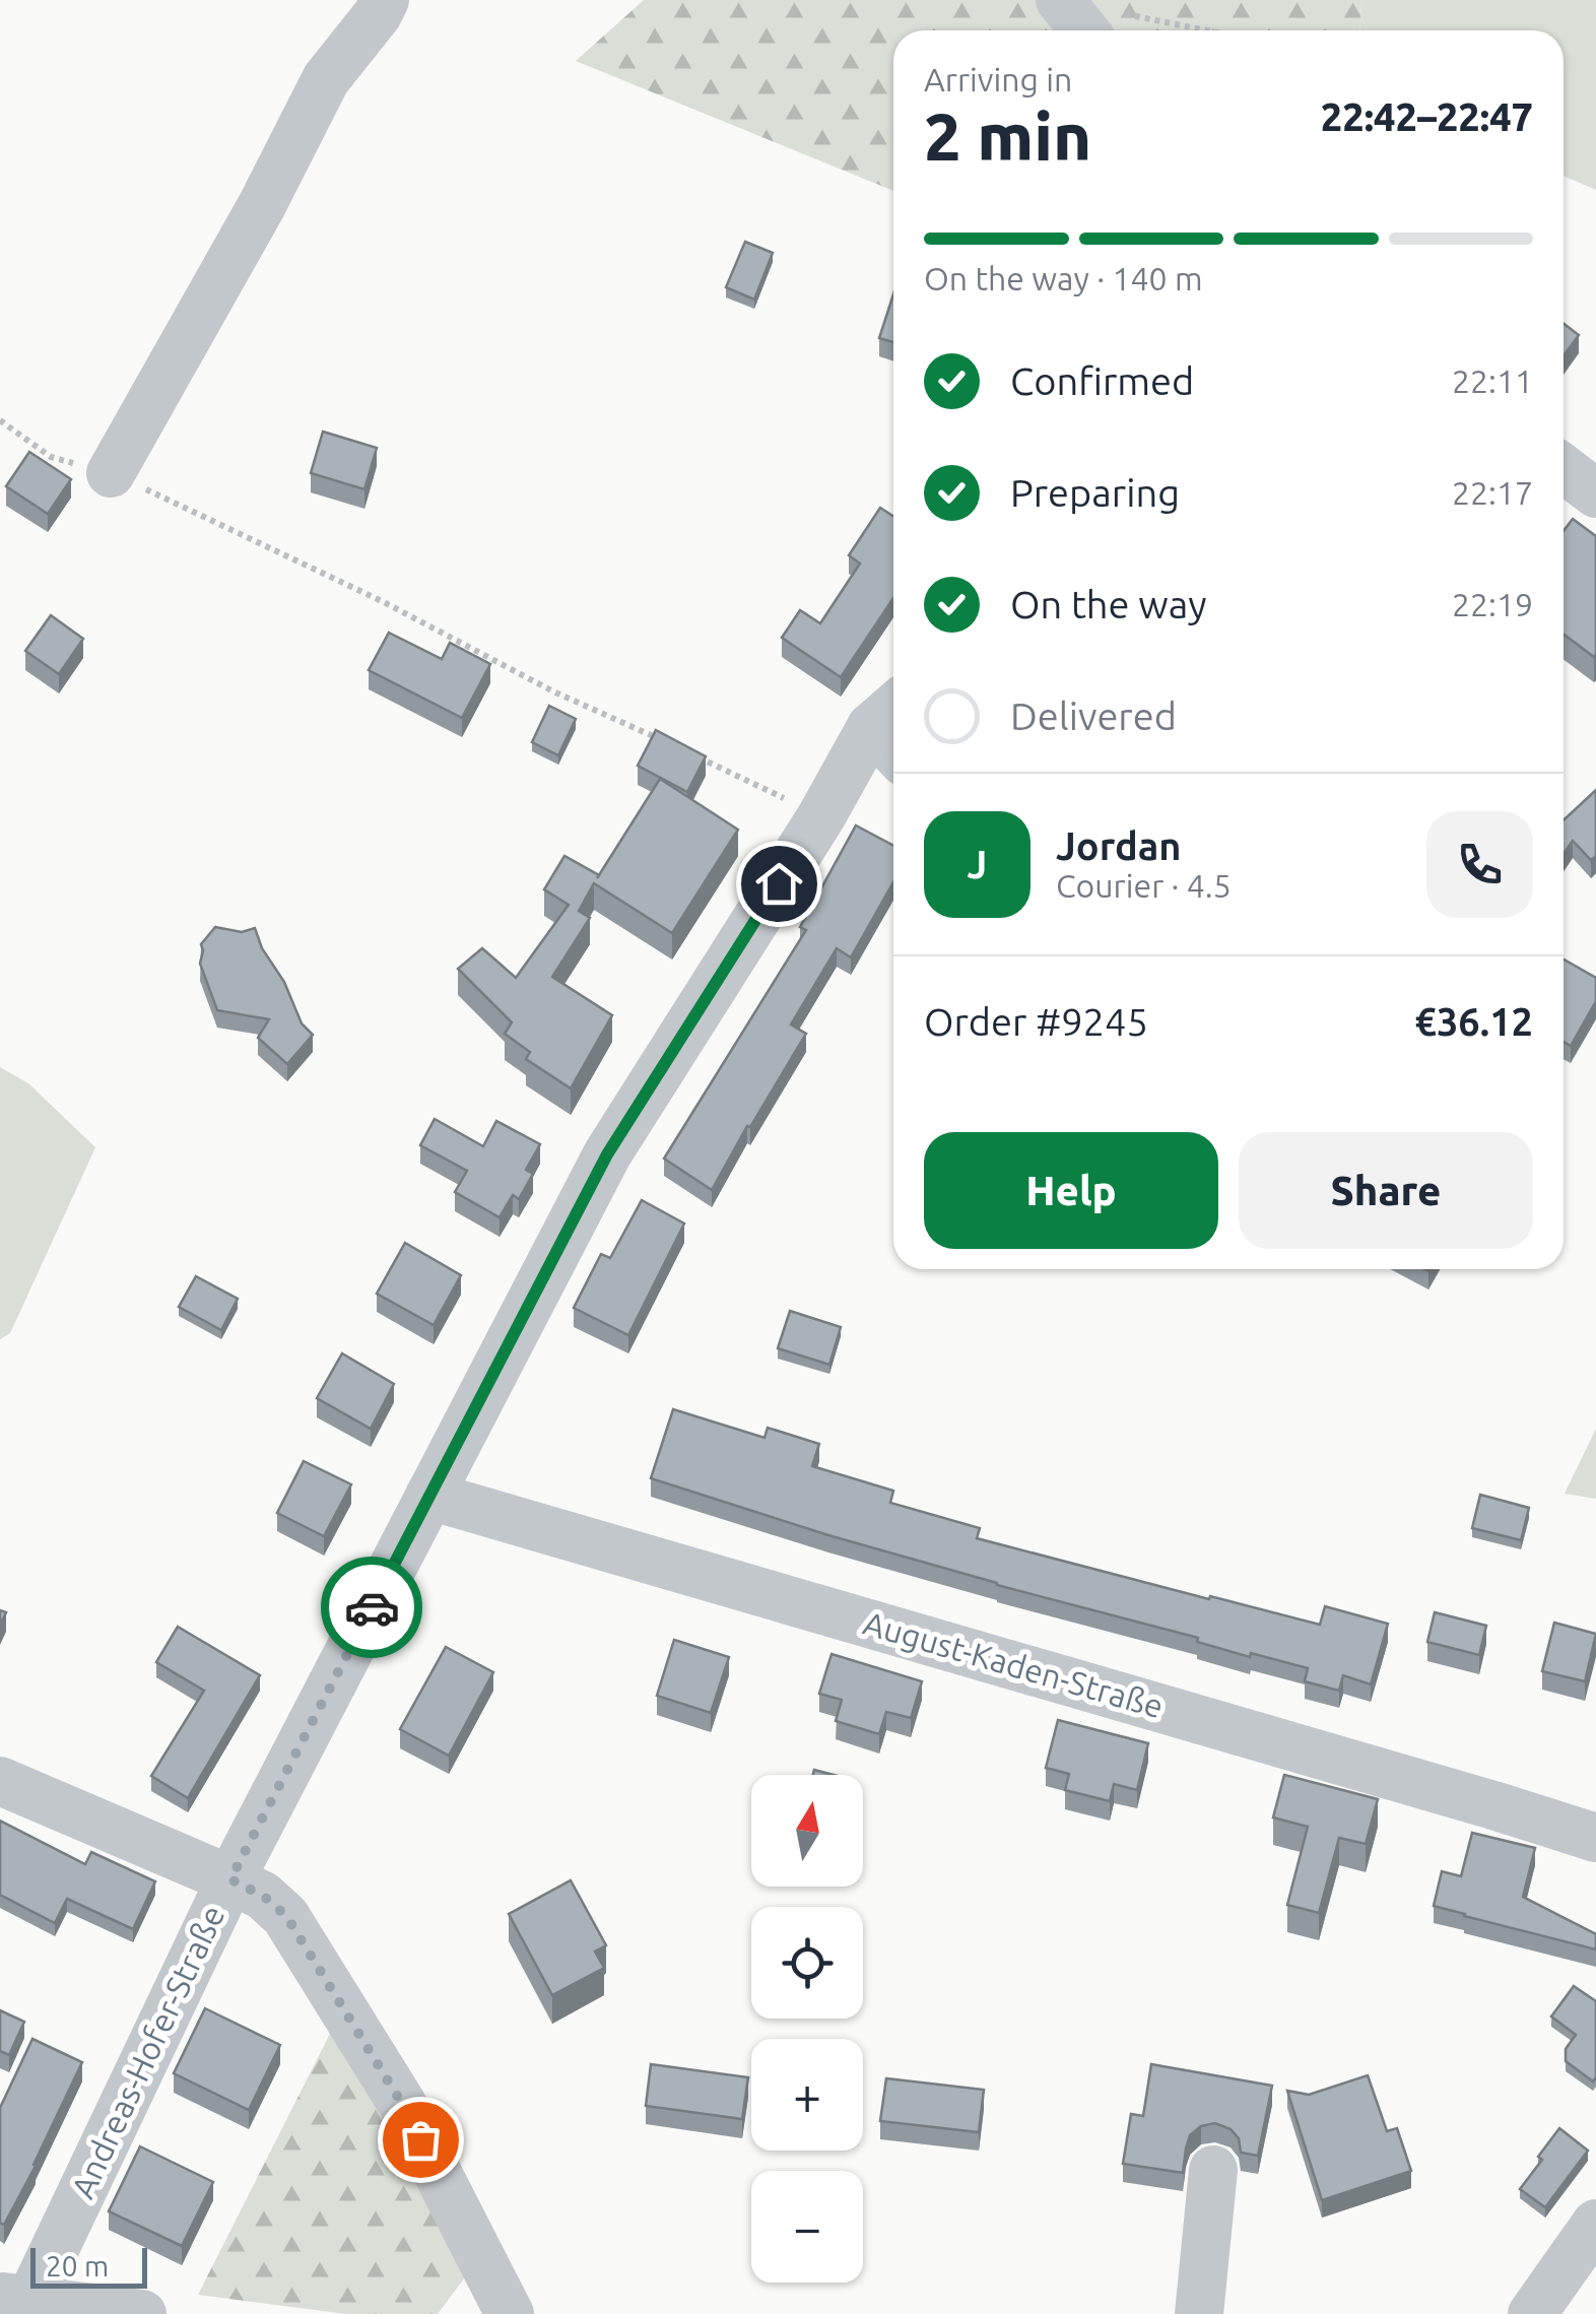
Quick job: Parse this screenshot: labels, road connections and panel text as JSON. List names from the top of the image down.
{
  "streets": {
    "street": ["August-Kaden-Straße", "Andreas-Hofer-Straße"]
  },
  "crossings": [
    ["August-Kaden-Straße", "Andreas-Hofer-Straße"]
  ],
  "scale_bar": "20 m",
  "north": "top",
  "page": {
    "heading": ["2 min", "Arriving in", "22:42–22:47"],
    "panel": [
      "Jordan",
      "Courier · 4.5",
      "Order #9245",
      "€36.12"
    ],
    "bar": "On the way · 140 m",
    "list": [
      ["Confirmed", "22:11"],
      ["Preparing", "22:17"],
      ["On the way", "22:19"],
      "Delivered"
    ],
    "round": "J",
    "buttons": ["Help", "Share"],
    "map_buttons": ["+", "−"],
    "scale": "20 m"
  }
}
